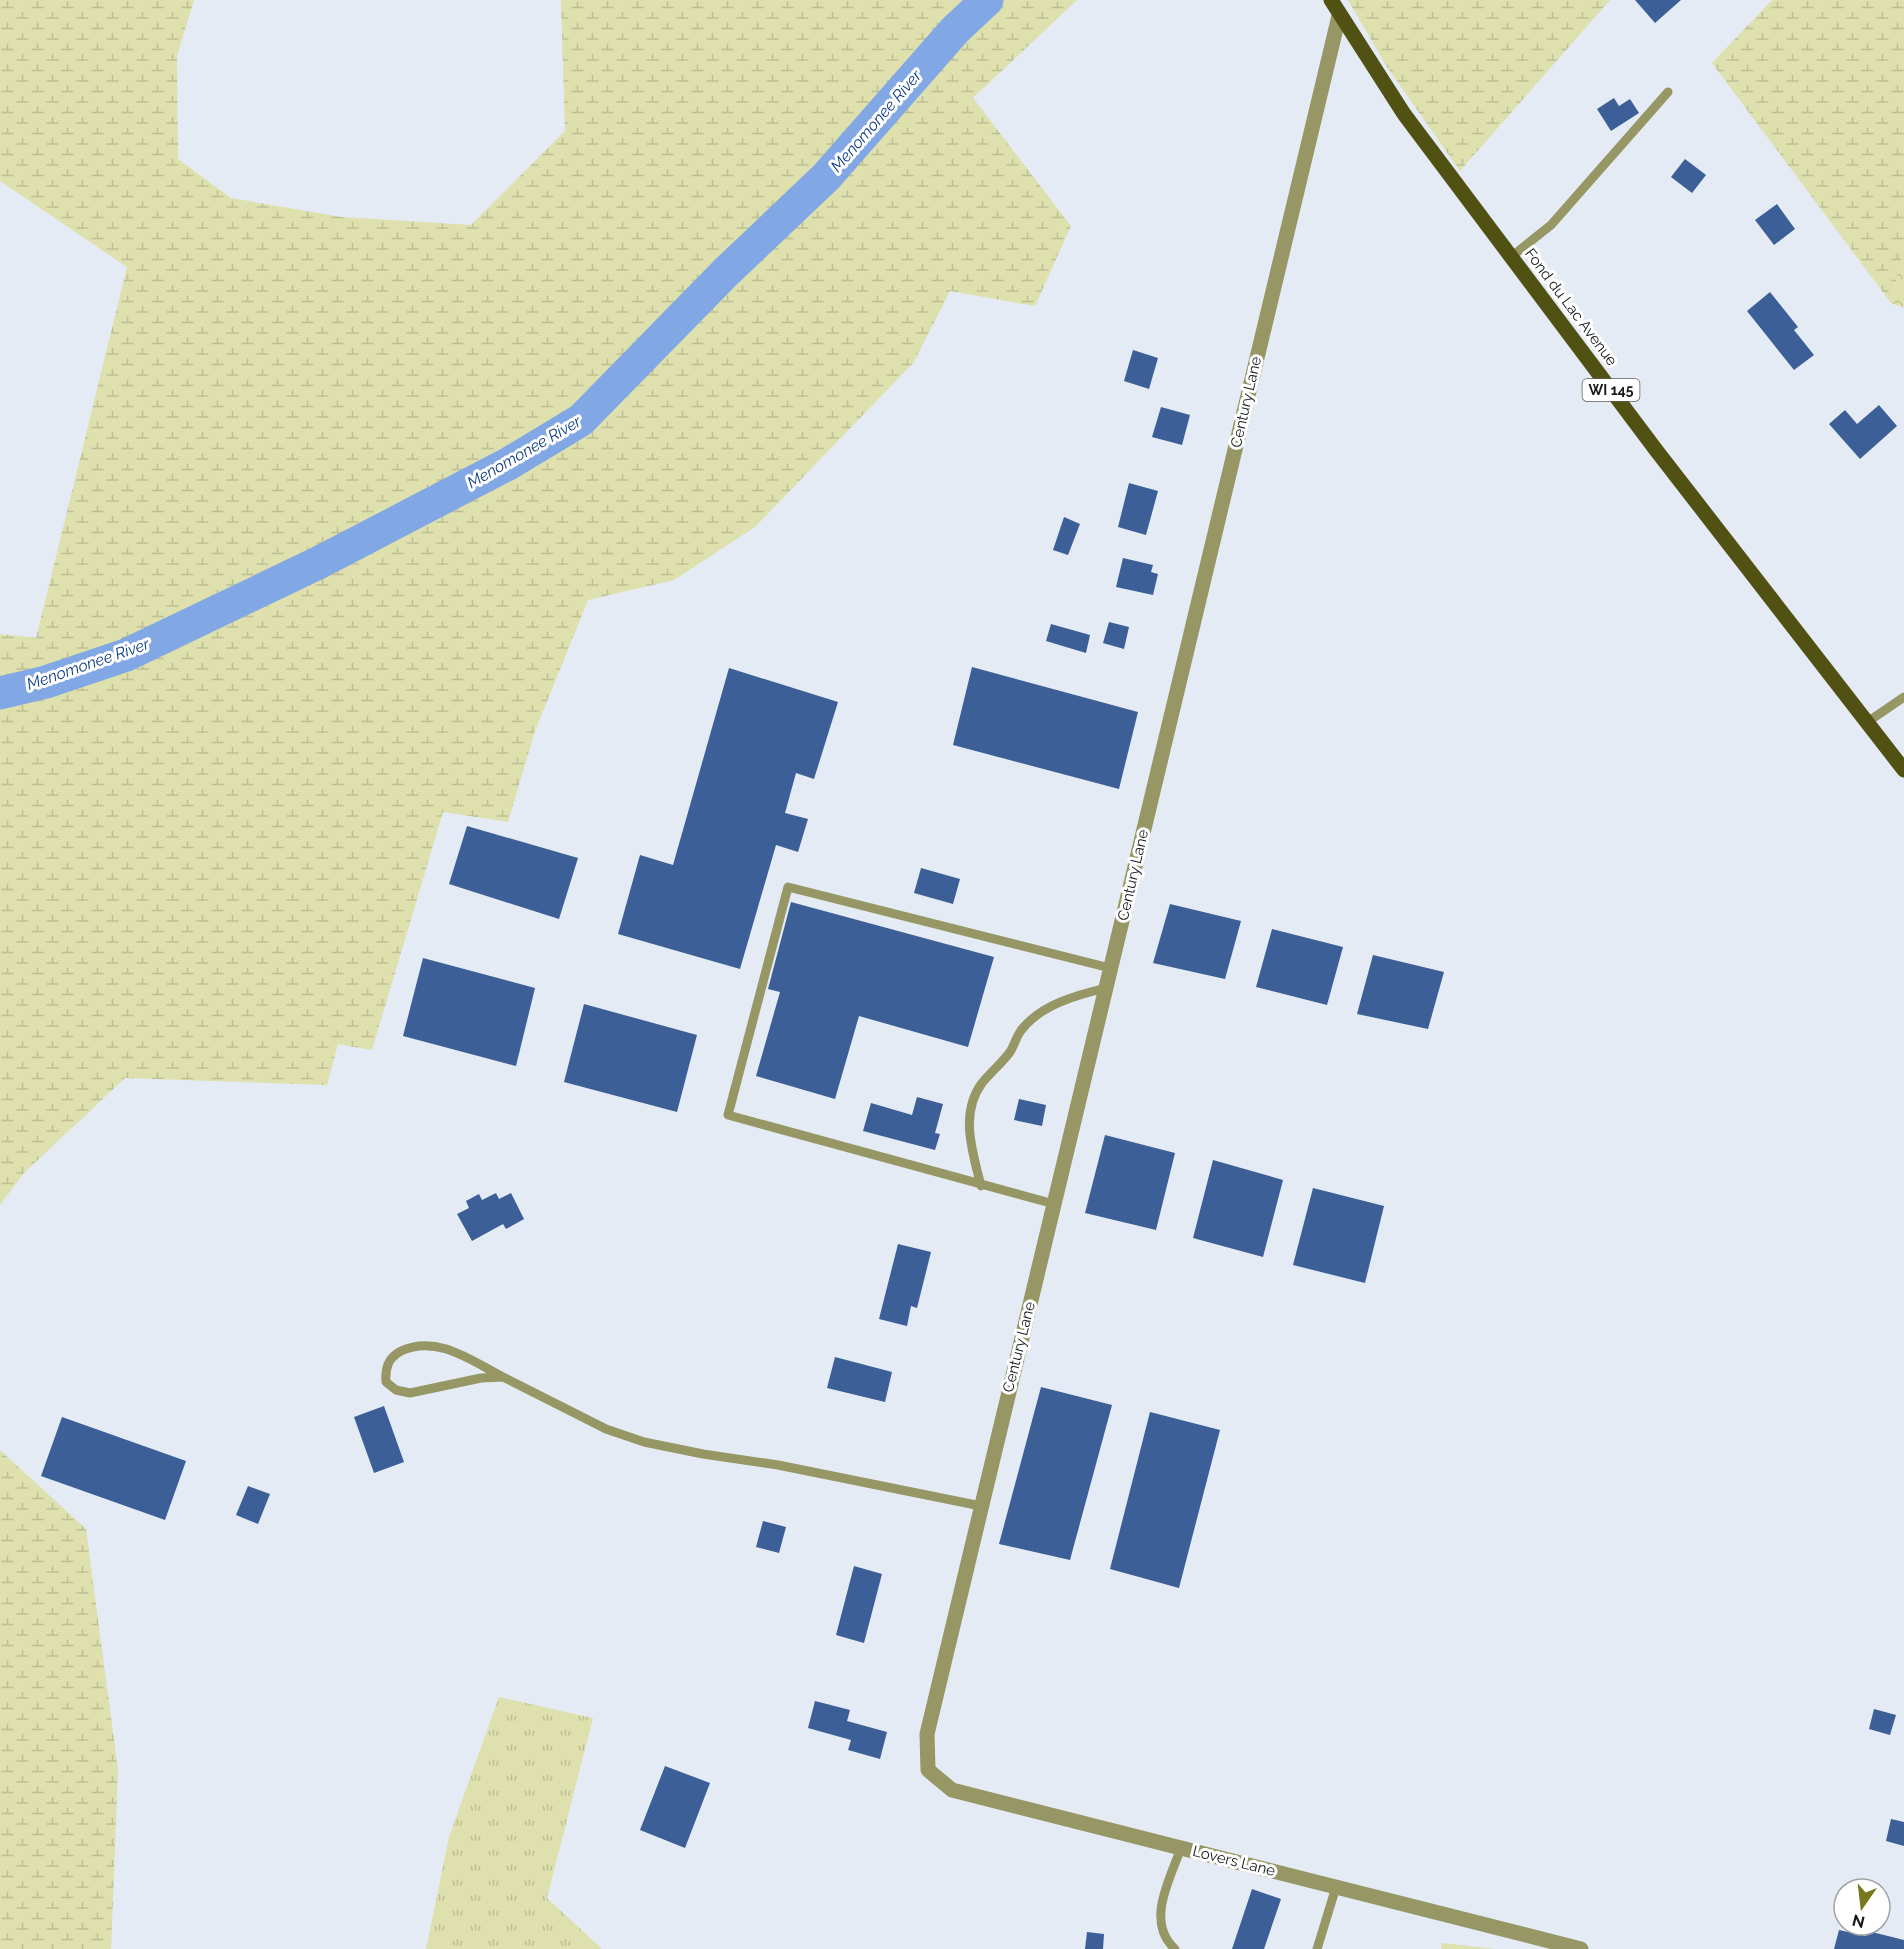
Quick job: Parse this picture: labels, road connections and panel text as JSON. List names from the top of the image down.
{
  "streets": {
    "main road": ["Fond du Lac Avenue", "WI 145"],
    "street": ["Century Lane", "Lovers Lane"]
  },
  "crossings": [
    ["Fond du Lac Avenue", "Century Lane"],
    ["Century Lane", "Lovers Lane"]
  ],
  "water": ["Menomonee River"],
  "north": "bottom"
}
